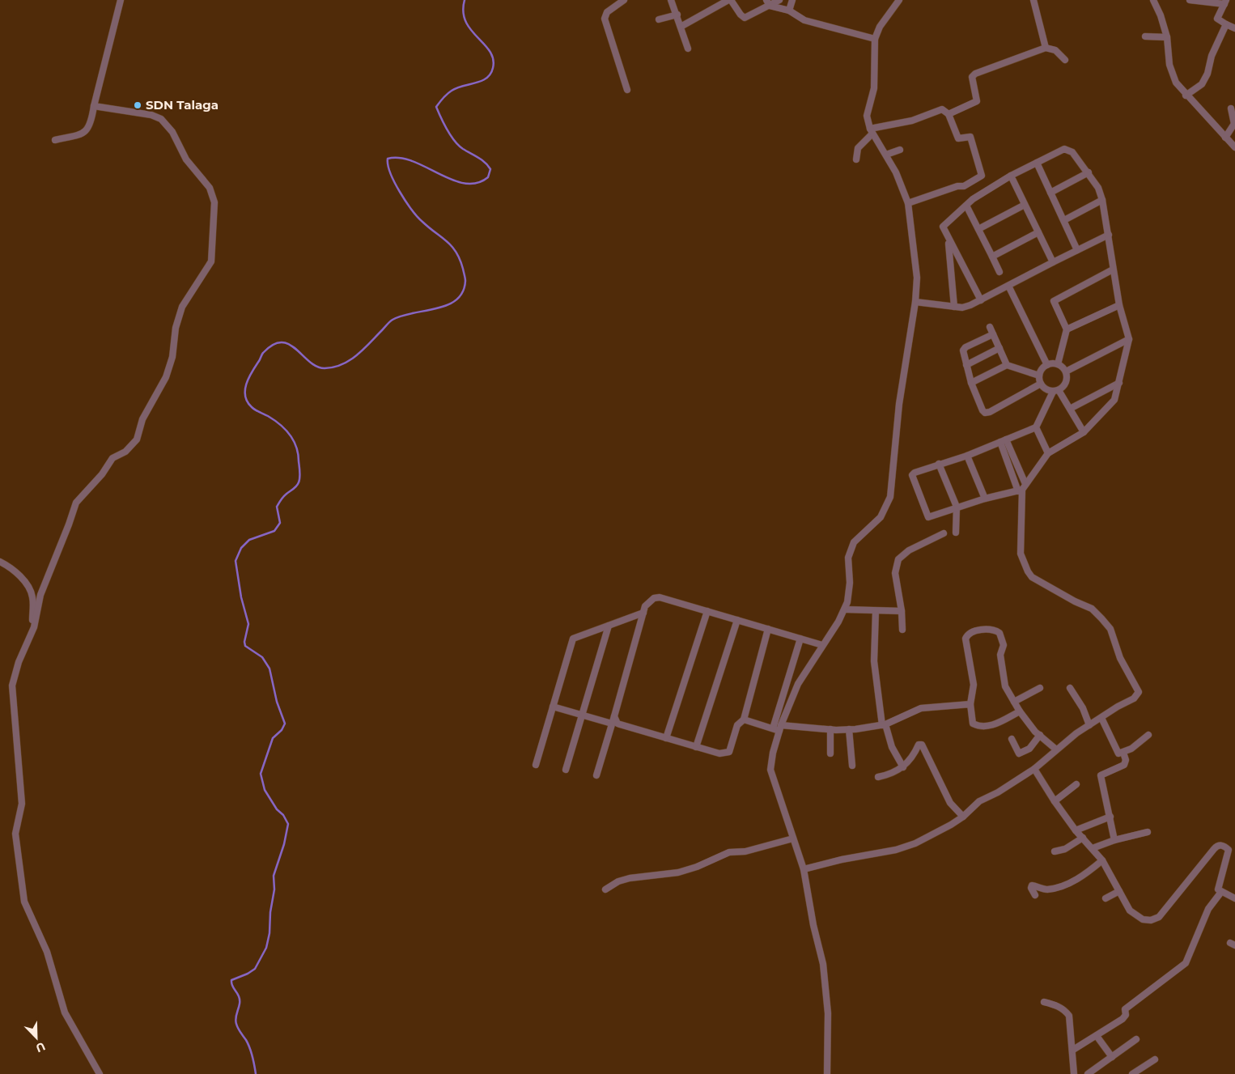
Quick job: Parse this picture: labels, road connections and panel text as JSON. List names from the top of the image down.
{
  "places": ["SDN Talaga"],
  "north": "bottom right"
}
